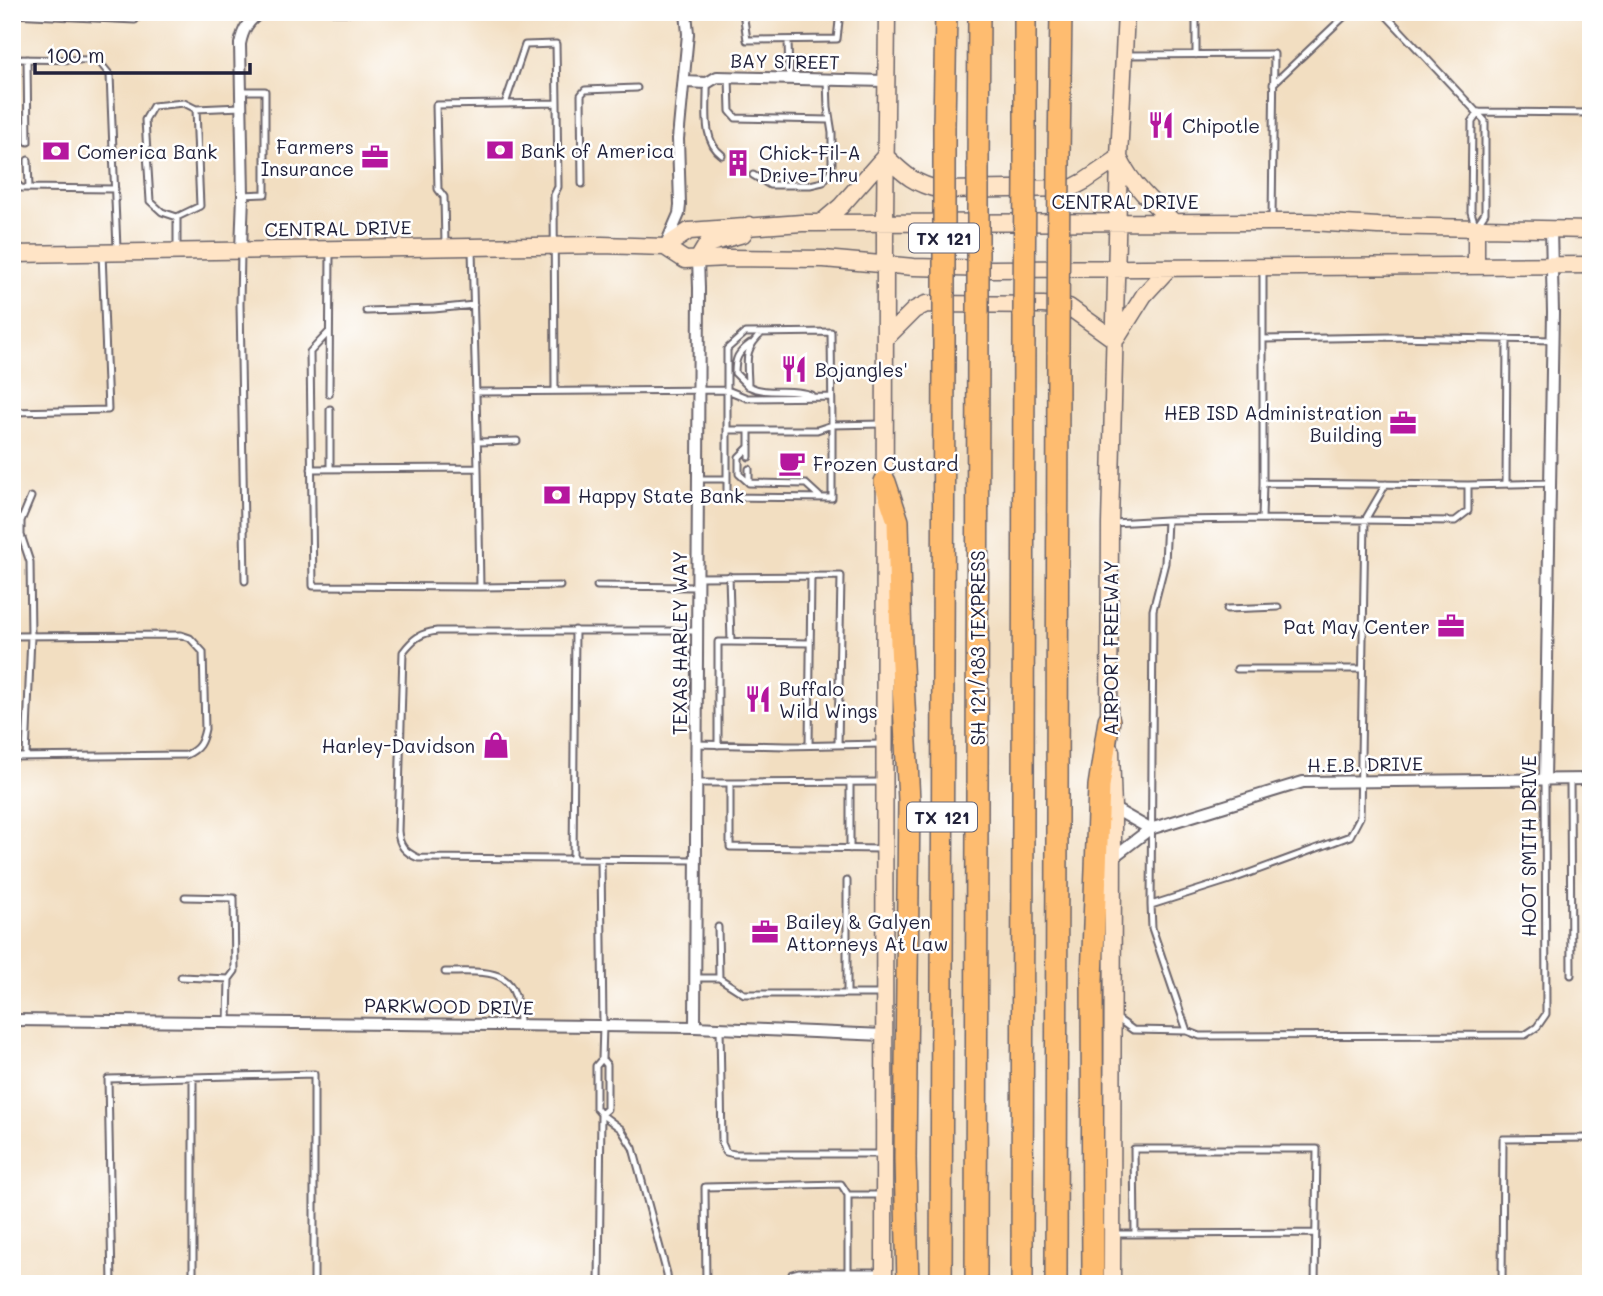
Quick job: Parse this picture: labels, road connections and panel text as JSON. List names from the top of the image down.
{
  "streets": {
    "highway": ["TX 121", "SH 121/183 TEXPRESS"],
    "main road": ["CENTRAL DRIVE", "AIRPORT FREEWAY"],
    "street": [
      "BAY STREET",
      "TEXAS HARLEY WAY",
      "H.E.B. DRIVE",
      "HOOT SMITH DRIVE",
      "PARKWOOD DRIVE"
    ]
  },
  "crossings": [
    ["CENTRAL DRIVE", "TEXAS HARLEY WAY"],
    ["CENTRAL DRIVE", "AIRPORT FREEWAY"],
    ["CENTRAL DRIVE", "HOOT SMITH DRIVE"],
    ["TEXAS HARLEY WAY", "PARKWOOD DRIVE"],
    ["AIRPORT FREEWAY", "H.E.B. DRIVE"],
    ["AIRPORT FREEWAY", "HOOT SMITH DRIVE"],
    ["H.E.B. DRIVE", "HOOT SMITH DRIVE"]
  ],
  "places": {
    "restaurant": ["Chipotle", "Bojangles'", "Buffalo Wild Wings"],
    "bank": ["Bank of America", "Comerica Bank", "Happy State Bank"],
    "office": [
      "Farmers Insurance",
      "HEB ISD Administration Building",
      "Pat May Center",
      "Bailey & Galyen Attorneys At Law"
    ],
    "building": ["Chick-Fil-A Drive-Thru"],
    "cafe": ["Frozen Custard"],
    "shop": ["Harley-Davidson"]
  },
  "scale_bar": "100 m"
}
